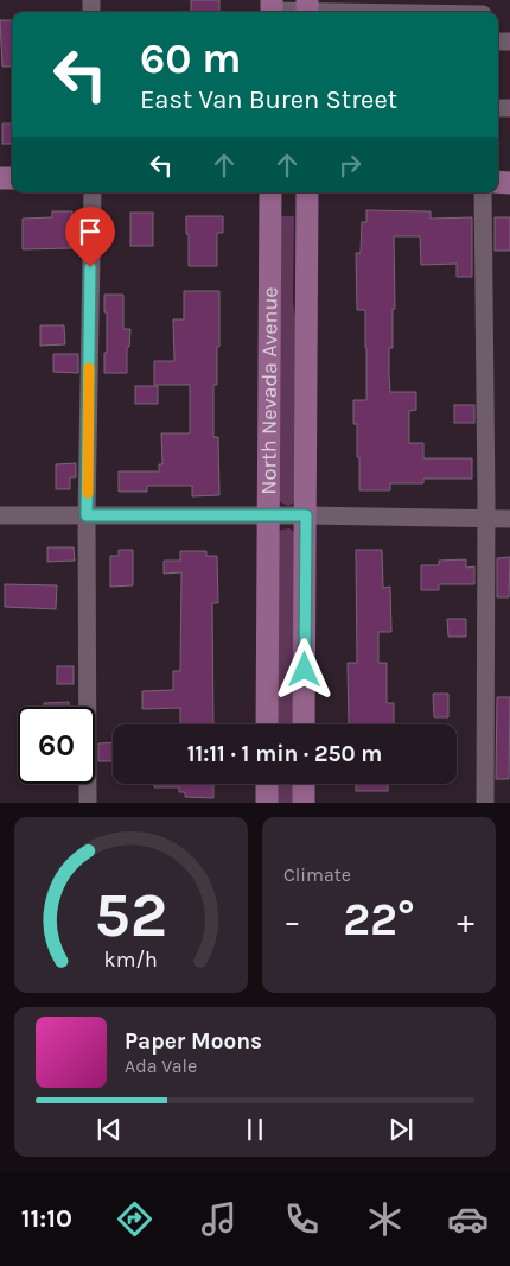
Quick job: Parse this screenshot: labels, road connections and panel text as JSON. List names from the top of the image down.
{
  "streets": {
    "main road": ["North Nevada Avenue"]
  },
  "page": {
    "turn": ["60 m", "East Van Buren Street"],
    "limit": "60",
    "trip": "11:11 · 1 min · 250 m",
    "tile": "Climate",
    "heat": ["−", "22°", "+"],
    "song": ["Paper Moons", "Ada Vale"],
    "tabs": "11:10",
    "gauge": ["52", "km/h"]
  }
}
